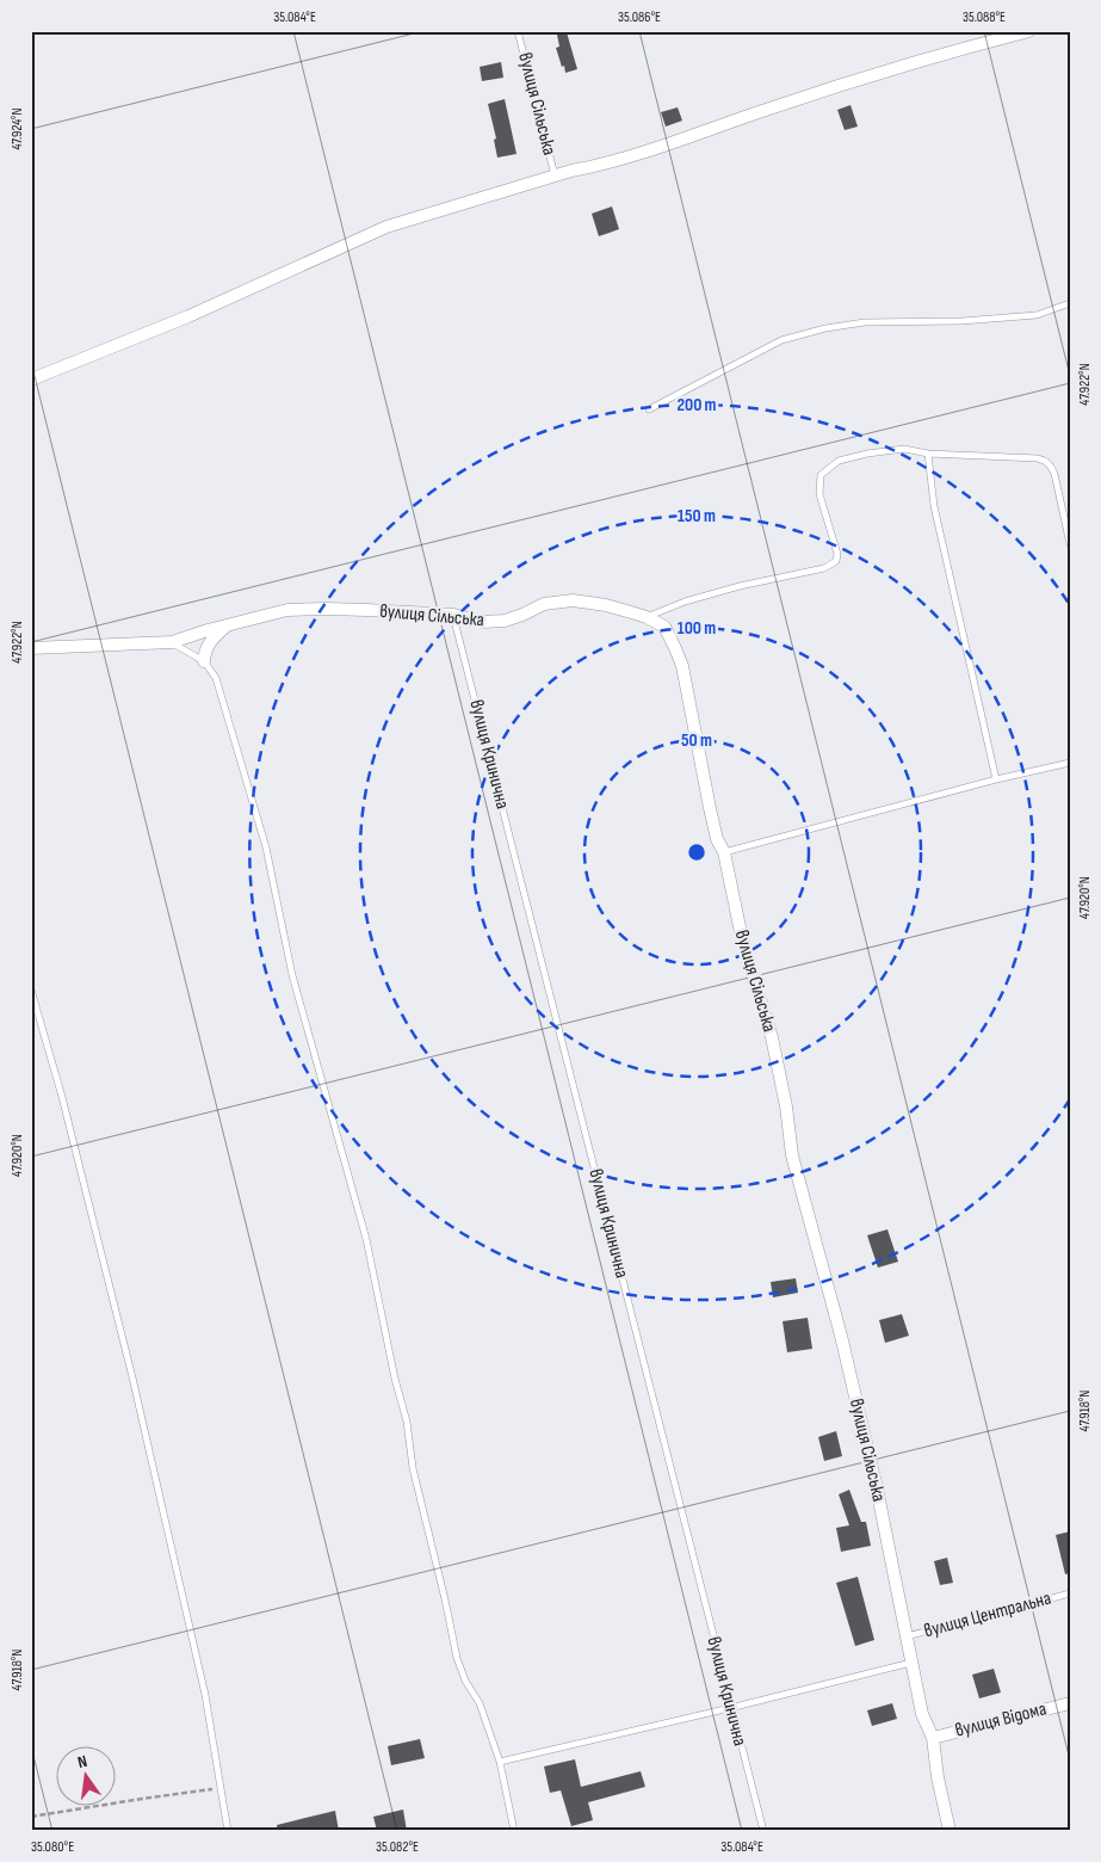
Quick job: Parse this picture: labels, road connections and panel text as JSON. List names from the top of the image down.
{
  "streets": {
    "street": ["вулиця Сільська", "вулиця Відома"],
    "lane": ["вулиця Кринична", "вулиця Центральна"]
  },
  "crossings": [
    ["вулиця Сільська", "вулиця Кринична"],
    ["вулиця Сільська", "вулиця Центральна"],
    ["вулиця Сільська", "вулиця Відома"]
  ],
  "north": "top",
  "coordinates": [
    "35.084°E",
    "35.086°E",
    "35.088°E",
    "47.924°N",
    "47.922°N",
    "47.920°N",
    "47.918°N",
    "35.080°E",
    "35.082°E"
  ],
  "rings": [
    "200 m",
    "150 m",
    "100 m",
    "50 m"
  ]
}
